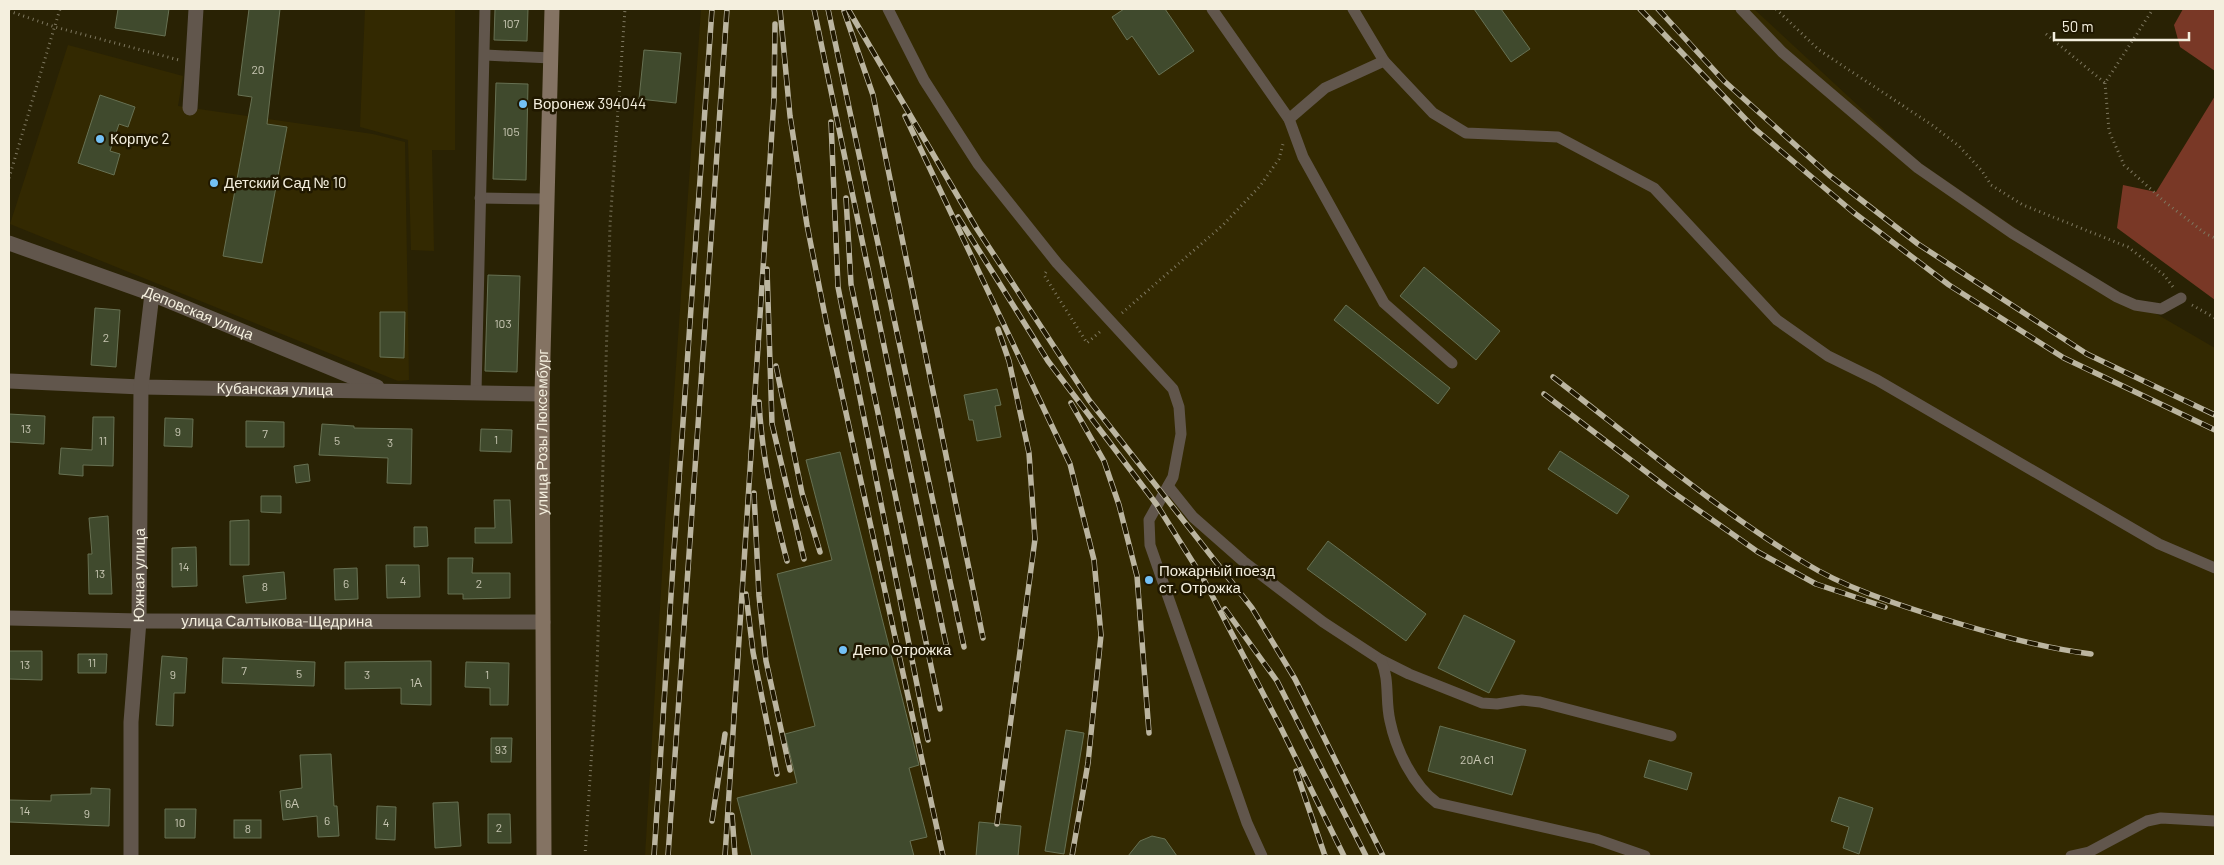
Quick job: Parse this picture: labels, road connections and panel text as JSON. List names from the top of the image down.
{
  "streets": {
    "street": [
      "Деповская улица",
      "Кубанская улица",
      "улица Розы Люксембург",
      "Южная улица",
      "улица Салтыкова-Щедрина"
    ]
  },
  "crossings": [
    ["Деповская улица", "Кубанская улица"],
    ["Деповская улица", "Южная улица"],
    ["Кубанская улица", "улица Розы Люксембург"],
    ["Кубанская улица", "Южная улица"],
    ["улица Розы Люксембург", "улица Салтыкова-Щедрина"],
    ["Южная улица", "улица Салтыкова-Щедрина"]
  ],
  "places": [
    "Воронеж 394044",
    "Корпус 2",
    "Детский Сад № 10",
    "Пожарный поезд ст. Отрожка",
    "Депо Отрожка"
  ],
  "house_numbers": [
    "107",
    "20",
    "105",
    "103",
    "2",
    "13",
    "9",
    "7",
    "1",
    "11",
    "5",
    "3",
    "14",
    "13",
    "4",
    "6",
    "2",
    "8",
    "11",
    "13",
    "7",
    "5",
    "9",
    "3",
    "1",
    "1А",
    "93",
    "20А с1",
    "6А",
    "14",
    "9",
    "6",
    "10",
    "4",
    "2",
    "8"
  ],
  "scale_bar": "50 m"
}
